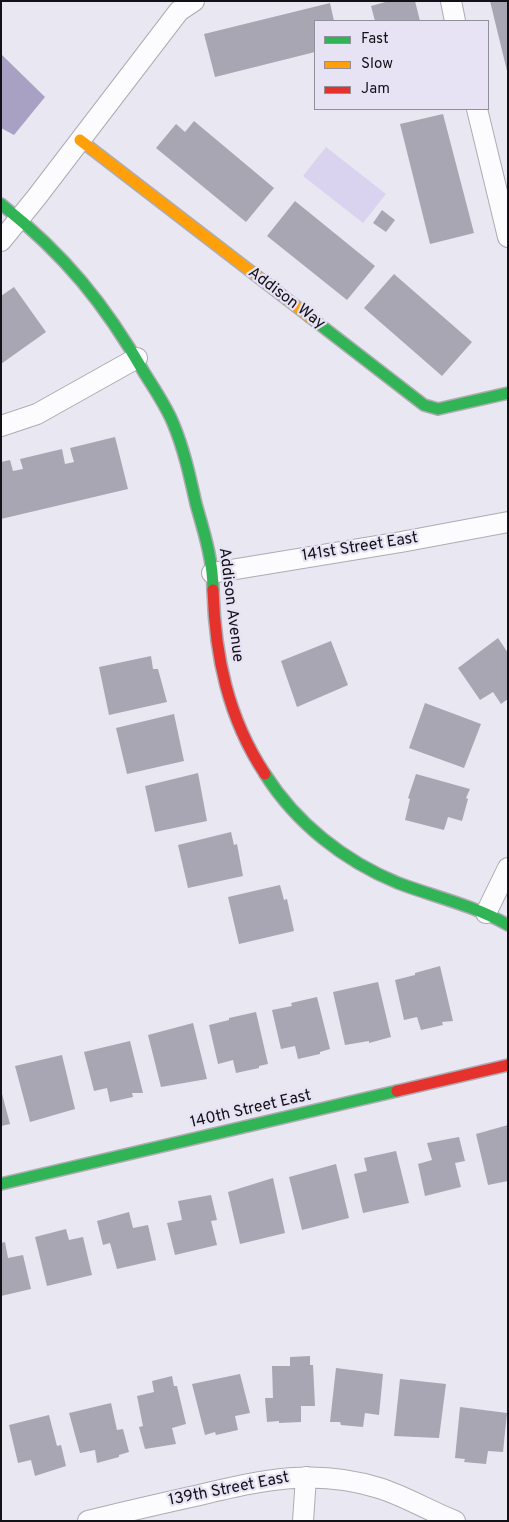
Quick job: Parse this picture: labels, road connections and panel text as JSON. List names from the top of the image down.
{
  "streets": {
    "street": [
      "Addison Way",
      "141st Street East",
      "Addison Avenue",
      "140th Street East",
      "139th Street East"
    ]
  },
  "crossings": [
    ["141st Street East", "Addison Avenue"]
  ],
  "legend": ["Fast", "Slow", "Jam"]
}
